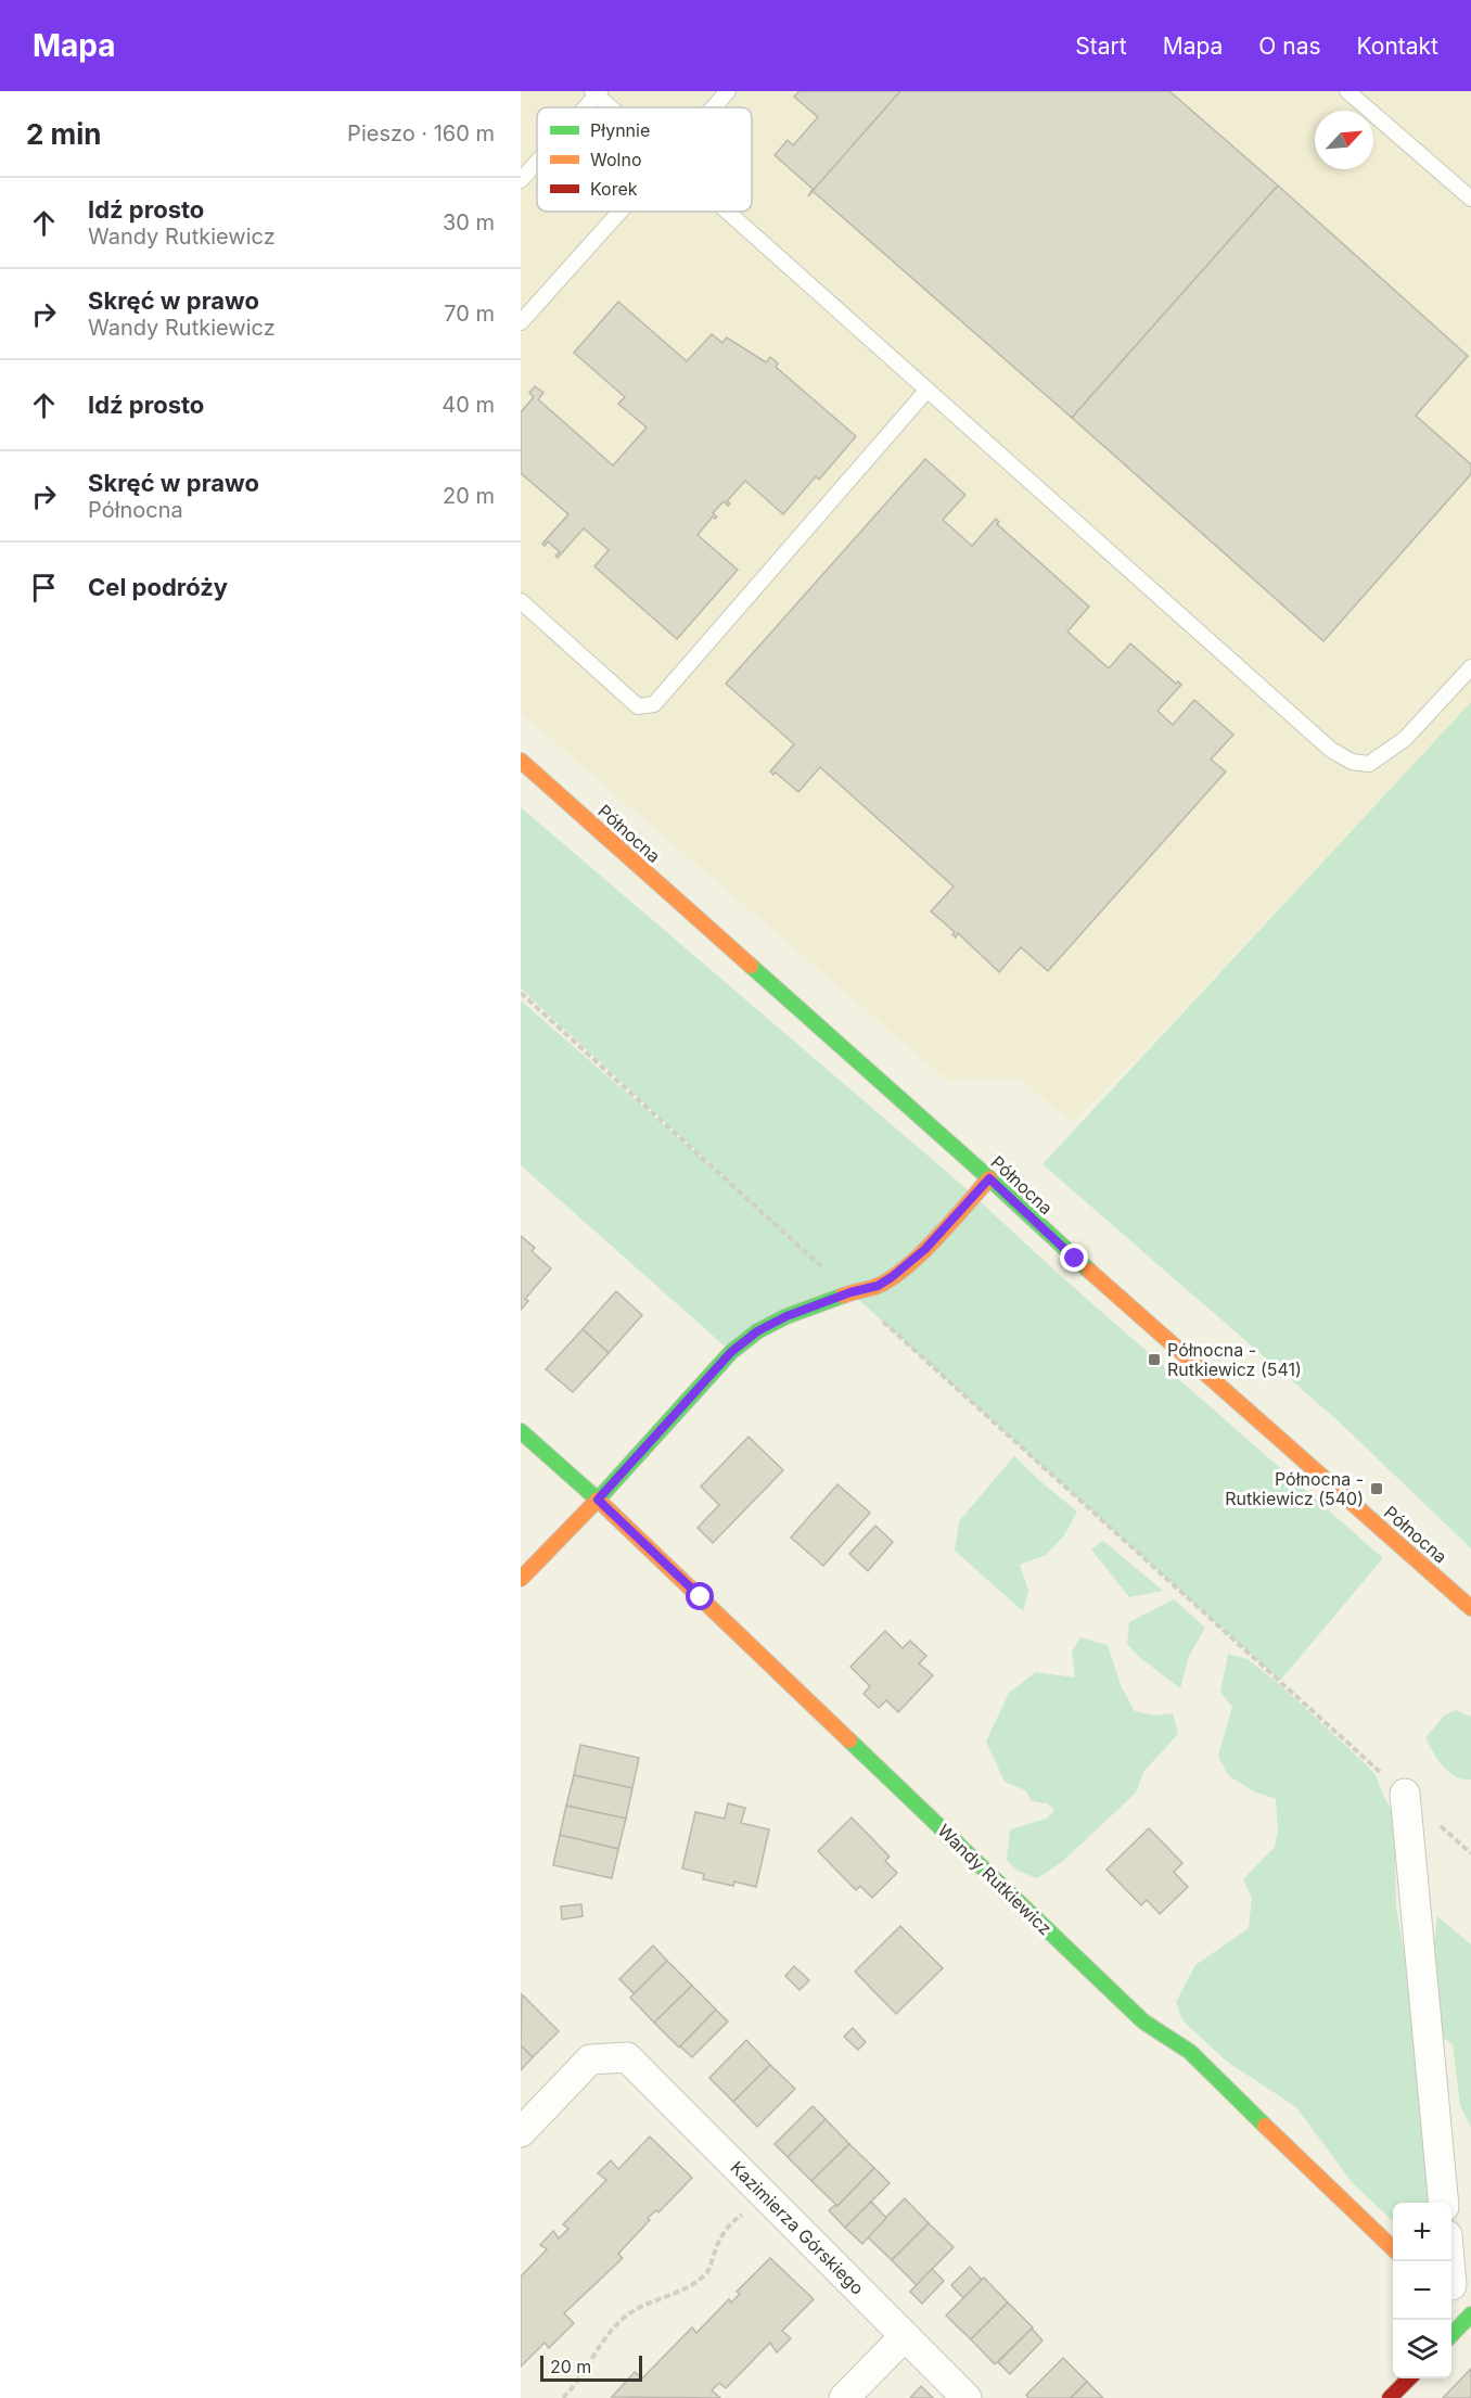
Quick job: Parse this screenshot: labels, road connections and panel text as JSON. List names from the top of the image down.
{
  "streets": {
    "street": ["Północna", "Wandy Rutkiewicz", "Kazimierza Górskiego"]
  },
  "places": {
    "transit": ["Północna - Rutkiewicz (541)", "Północna - Rutkiewicz (540)"]
  },
  "legend": ["Płynnie", "Wolno", "Korek"],
  "scale_bar": "20 m",
  "north": "top right",
  "page": {
    "header": "Mapa",
    "nav": [
      "Start",
      "Mapa",
      "O nas",
      "Kontakt"
    ],
    "heading": ["2 min", "Pieszo · 160 m"],
    "list": [
      ["Idź prosto", "Wandy Rutkiewicz", "30 m"],
      ["Skręć w prawo", "Wandy Rutkiewicz", "70 m"],
      ["Idź prosto", "40 m"],
      ["Skręć w prawo", "Północna", "20 m"],
      "Cel podróży"
    ],
    "map_buttons": ["+", "−"],
    "scale": "20 m"
  }
}
